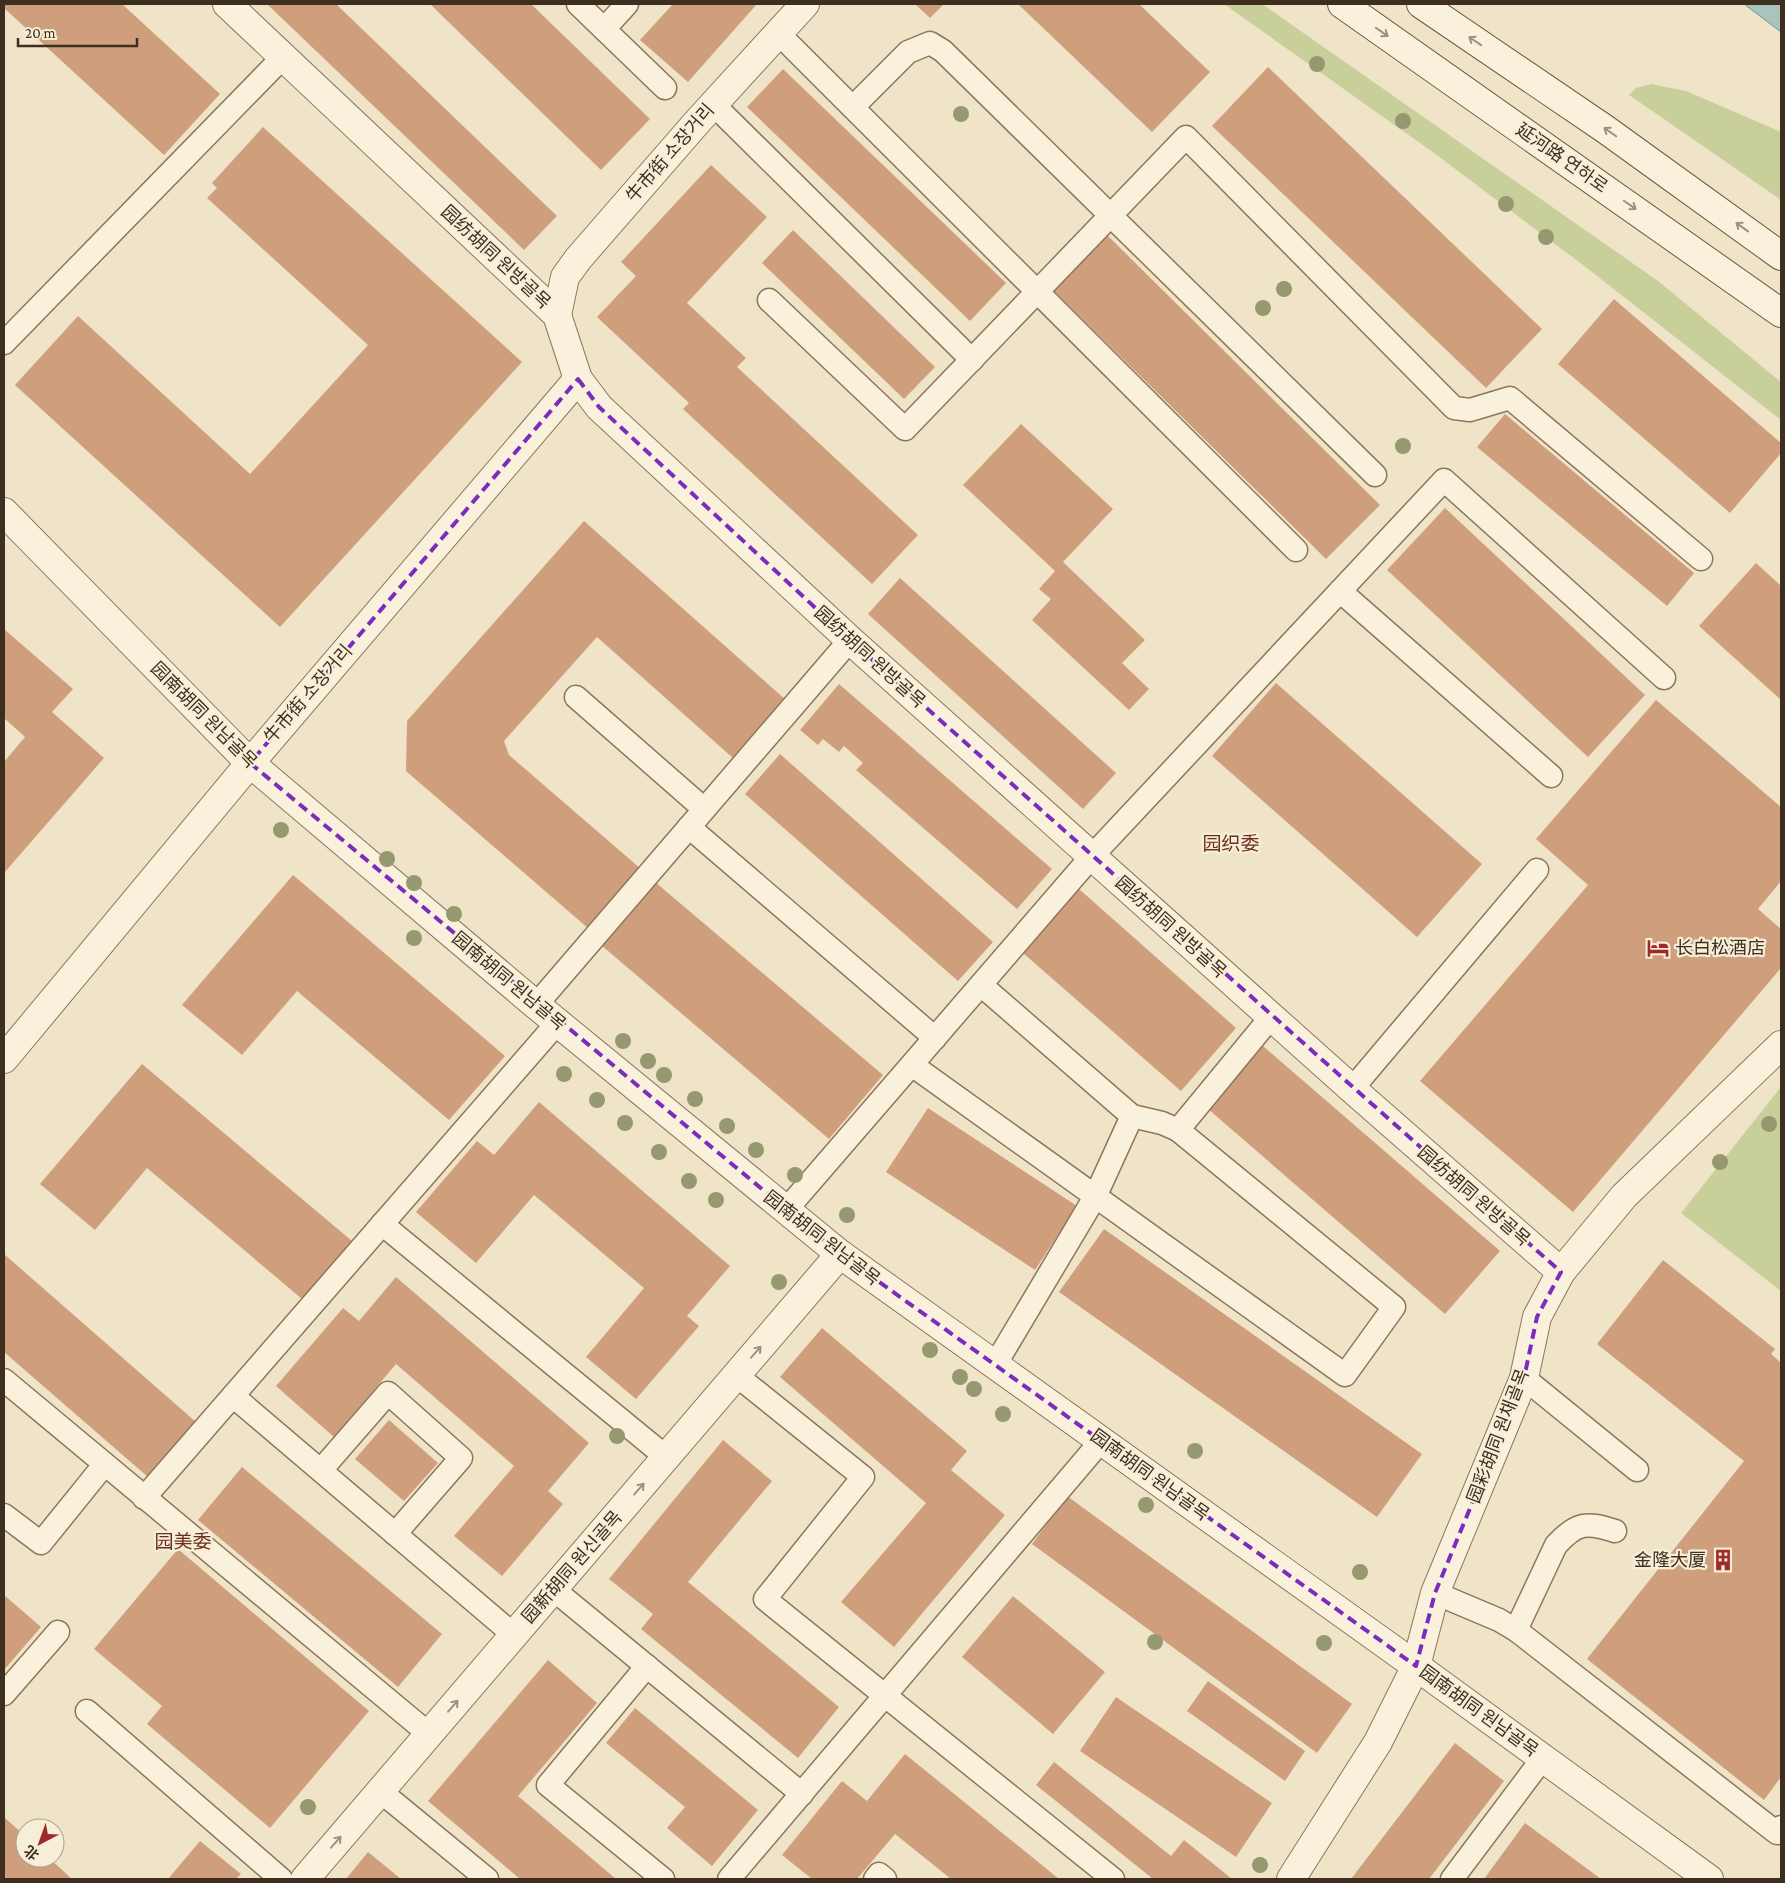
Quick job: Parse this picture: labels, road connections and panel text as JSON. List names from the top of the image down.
{
  "streets": {
    "street": [
      "牛市街 소장거리",
      "延河路 연하로",
      "园纺胡同 원방골목",
      "园南胡同 원남골목",
      "园彩胡同 원채골목",
      "园新胡同 원신골목"
    ]
  },
  "crossings": [
    ["牛市街 소장거리", "园纺胡同 원방골목"],
    ["牛市街 소장거리", "园南胡同 원남골목"],
    ["园纺胡同 원방골목", "园彩胡同 원채골목"],
    ["园南胡同 원남골목", "园彩胡同 원채골목"],
    ["园南胡同 원남골목", "园新胡同 원신골목"]
  ],
  "one_way": ["园新胡同 원신골목"],
  "districts": ["园织委", "园美委"],
  "places": {
    "hotel": ["长白松酒店"],
    "building": ["金隆大厦"]
  },
  "scale_bar": "20 m",
  "north": "bottom left"
}
